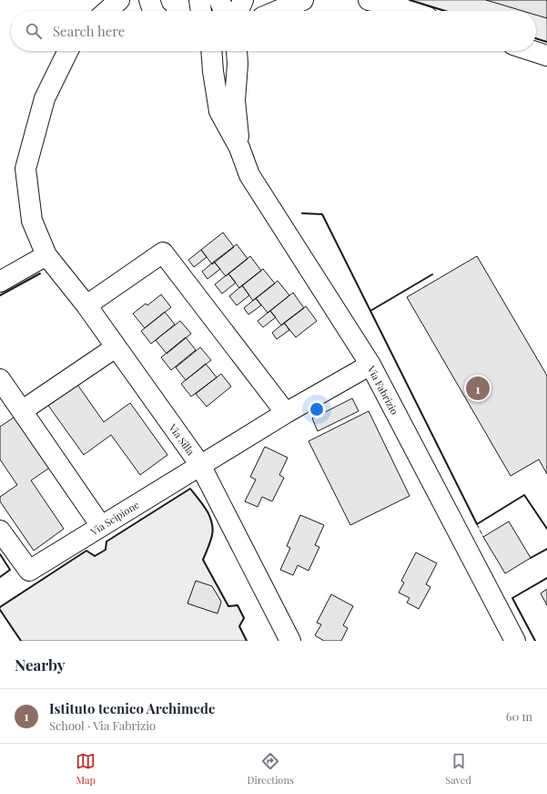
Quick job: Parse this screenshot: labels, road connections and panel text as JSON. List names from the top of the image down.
{
  "streets": {
    "street": ["Via Fabrizio", "Via Silla", "Via Scipione"]
  },
  "crossings": [
    ["Via Fabrizio", "Via Scipione"],
    ["Via Silla", "Via Scipione"]
  ],
  "page": {
    "search": "Search here",
    "pins": "1",
    "heading": "Nearby",
    "list": [
      {
        "mark": "1",
        "name": "Istituto tecnico Archimede",
        "note": "School · Via Fabrizio",
        "value": "60 m"
      }
    ],
    "nav": ["Map", "Directions", "Saved"]
  }
}
